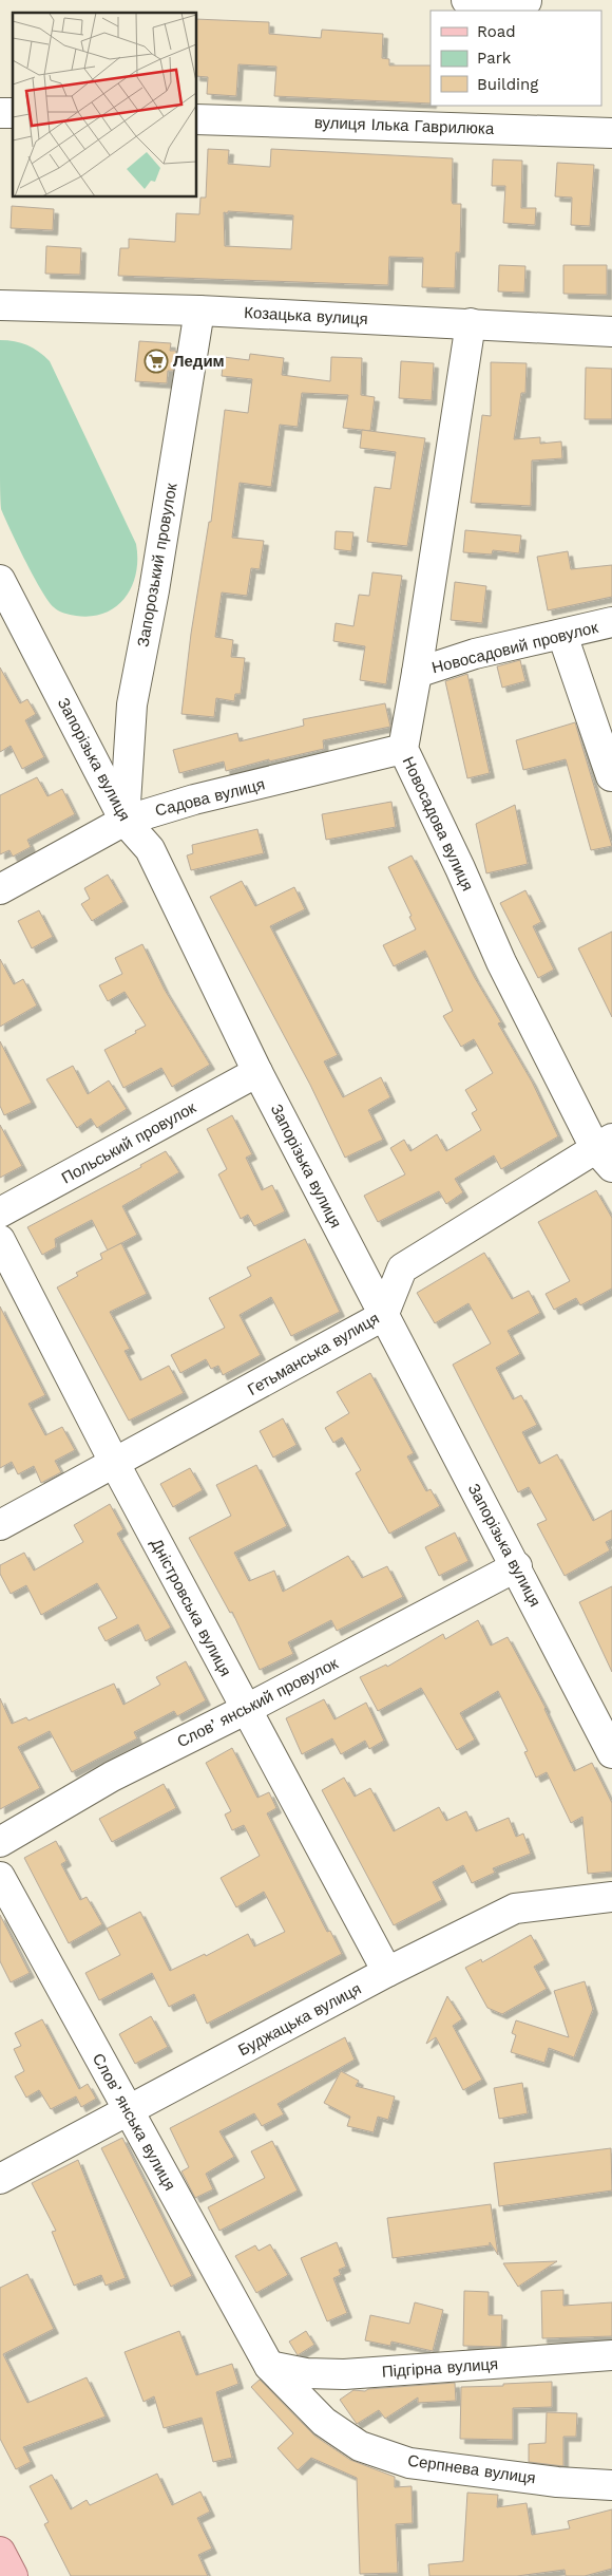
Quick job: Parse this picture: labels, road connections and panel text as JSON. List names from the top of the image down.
{
  "streets": {
    "street": [
      "вулиця Ілька Гаврилюка",
      "Козацька вулиця",
      "Запорозький провулок",
      "Новосадовий провулок",
      "Запорізька вулиця",
      "Садова вулиця",
      "Новосадова вулиця",
      "Польський провулок",
      "Гетьманська вулиця",
      "Дністровська вулиця",
      "Словʼянський провулок",
      "Буджацька вулиця",
      "Словʼянська вулиця",
      "Підгірна вулиця",
      "Серпнева вулиця"
    ]
  },
  "crossings": [
    ["Козацька вулиця", "Запорозький провулок"],
    ["Козацька вулиця", "Новосадова вулиця"],
    ["Запорозький провулок", "Запорізька вулиця"],
    ["Запорозький провулок", "Садова вулиця"],
    ["Новосадовий провулок", "Новосадова вулиця"],
    ["Запорізька вулиця", "Садова вулиця"],
    ["Запорізька вулиця", "Польський провулок"],
    ["Запорізька вулиця", "Гетьманська вулиця"],
    ["Запорізька вулиця", "Словʼянський провулок"],
    ["Садова вулиця", "Новосадова вулиця"],
    ["Новосадова вулиця", "Гетьманська вулиця"],
    ["Гетьманська вулиця", "Дністровська вулиця"],
    ["Дністровська вулиця", "Словʼянський провулок"],
    ["Дністровська вулиця", "Буджацька вулиця"],
    ["Буджацька вулиця", "Словʼянська вулиця"],
    ["Словʼянська вулиця", "Підгірна вулиця"],
    ["Словʼянська вулиця", "Серпнева вулиця"],
    ["Підгірна вулиця", "Серпнева вулиця"]
  ],
  "places": {
    "supermarket": ["Ледим"]
  },
  "legend": ["Road", "Park", "Building"]
}
